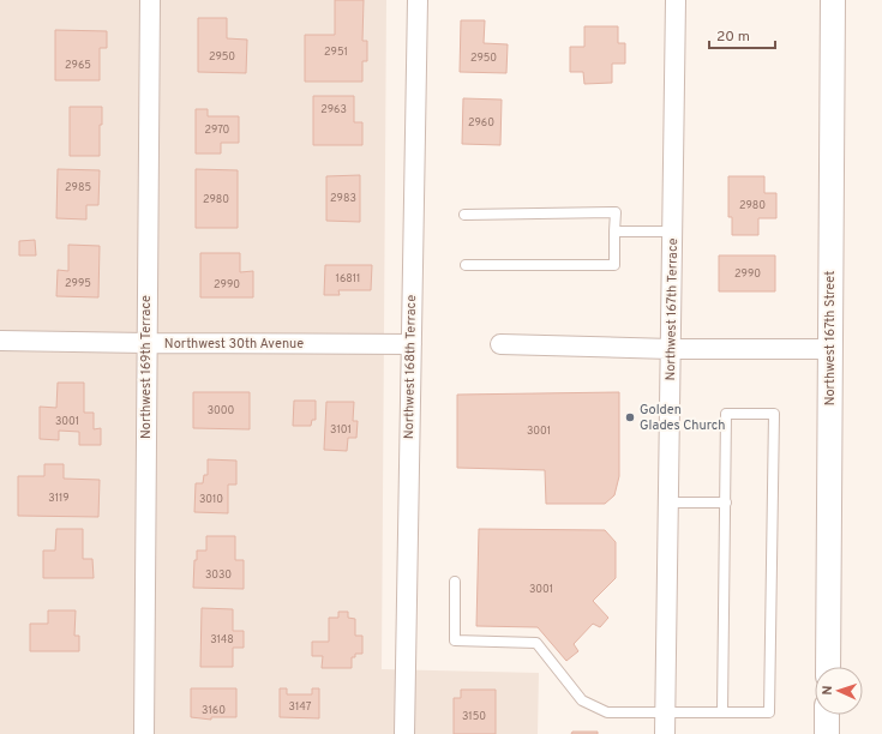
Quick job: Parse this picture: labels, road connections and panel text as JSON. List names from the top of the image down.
{
  "streets": {
    "street": [
      "Northwest 167th Terrace",
      "Northwest 167th Street",
      "Northwest 30th Avenue",
      "Northwest 169th Terrace",
      "Northwest 168th Terrace"
    ]
  },
  "crossings": [
    ["Northwest 30th Avenue", "Northwest 169th Terrace"],
    ["Northwest 30th Avenue", "Northwest 168th Terrace"]
  ],
  "places": ["Golden Glades Church"],
  "house_numbers": [
    "2951",
    "2950",
    "2950",
    "2965",
    "2963",
    "2960",
    "2970",
    "2985",
    "2983",
    "2980",
    "2980",
    "2990",
    "16811",
    "2995",
    "2990",
    "3000",
    "3001",
    "3101",
    "3001",
    "3119",
    "3010",
    "3030",
    "3001",
    "3148",
    "3147",
    "3160",
    "3150"
  ],
  "scale_bar": "20 m",
  "north": "left"
}
